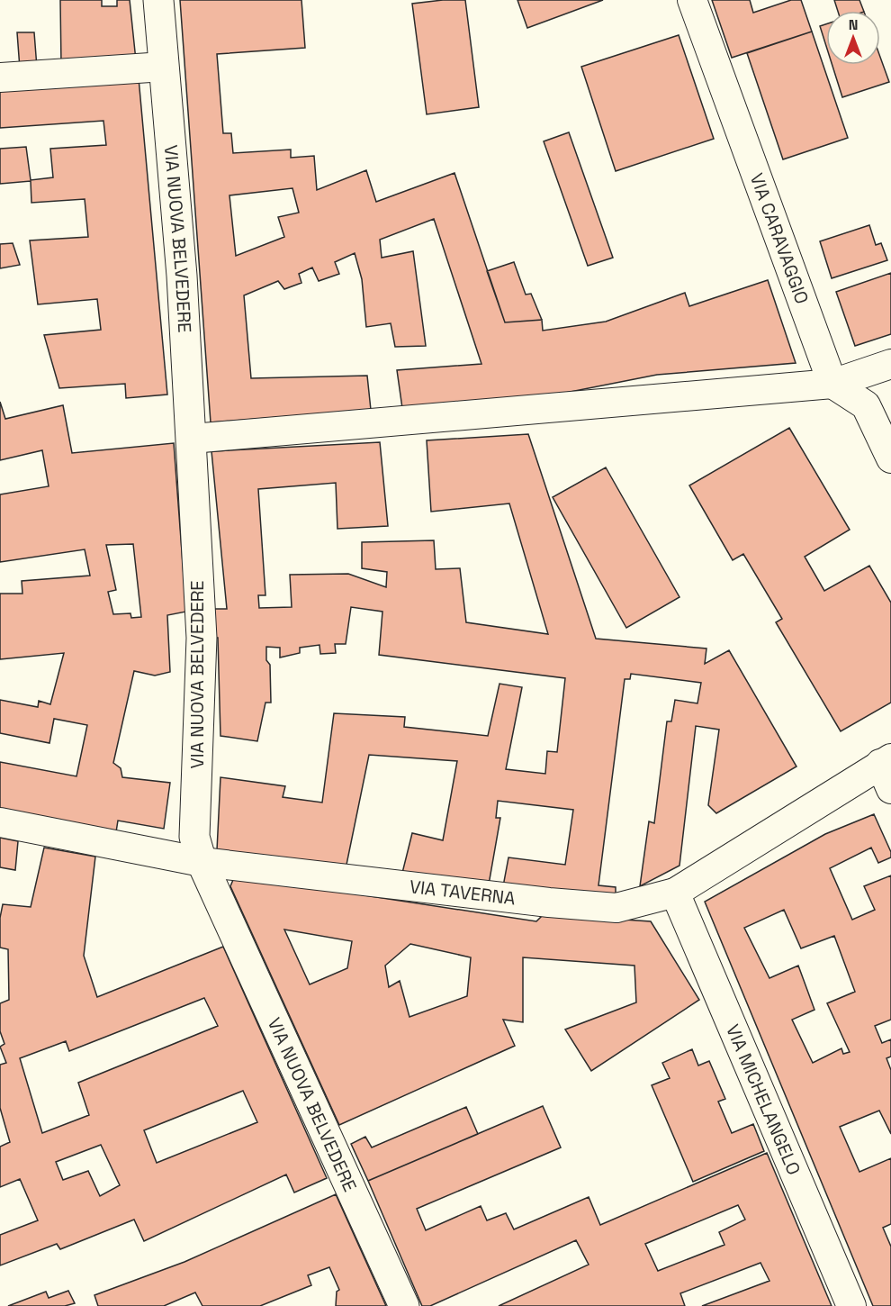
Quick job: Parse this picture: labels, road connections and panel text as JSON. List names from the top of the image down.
{
  "streets": {
    "street": [
      "VIA NUOVA BELVEDERE",
      "VIA CARAVAGGIO",
      "VIA TAVERNA",
      "VIA MICHELANGELO"
    ]
  },
  "crossings": [
    ["VIA NUOVA BELVEDERE", "VIA TAVERNA"],
    ["VIA TAVERNA", "VIA MICHELANGELO"]
  ],
  "north": "top"
}
